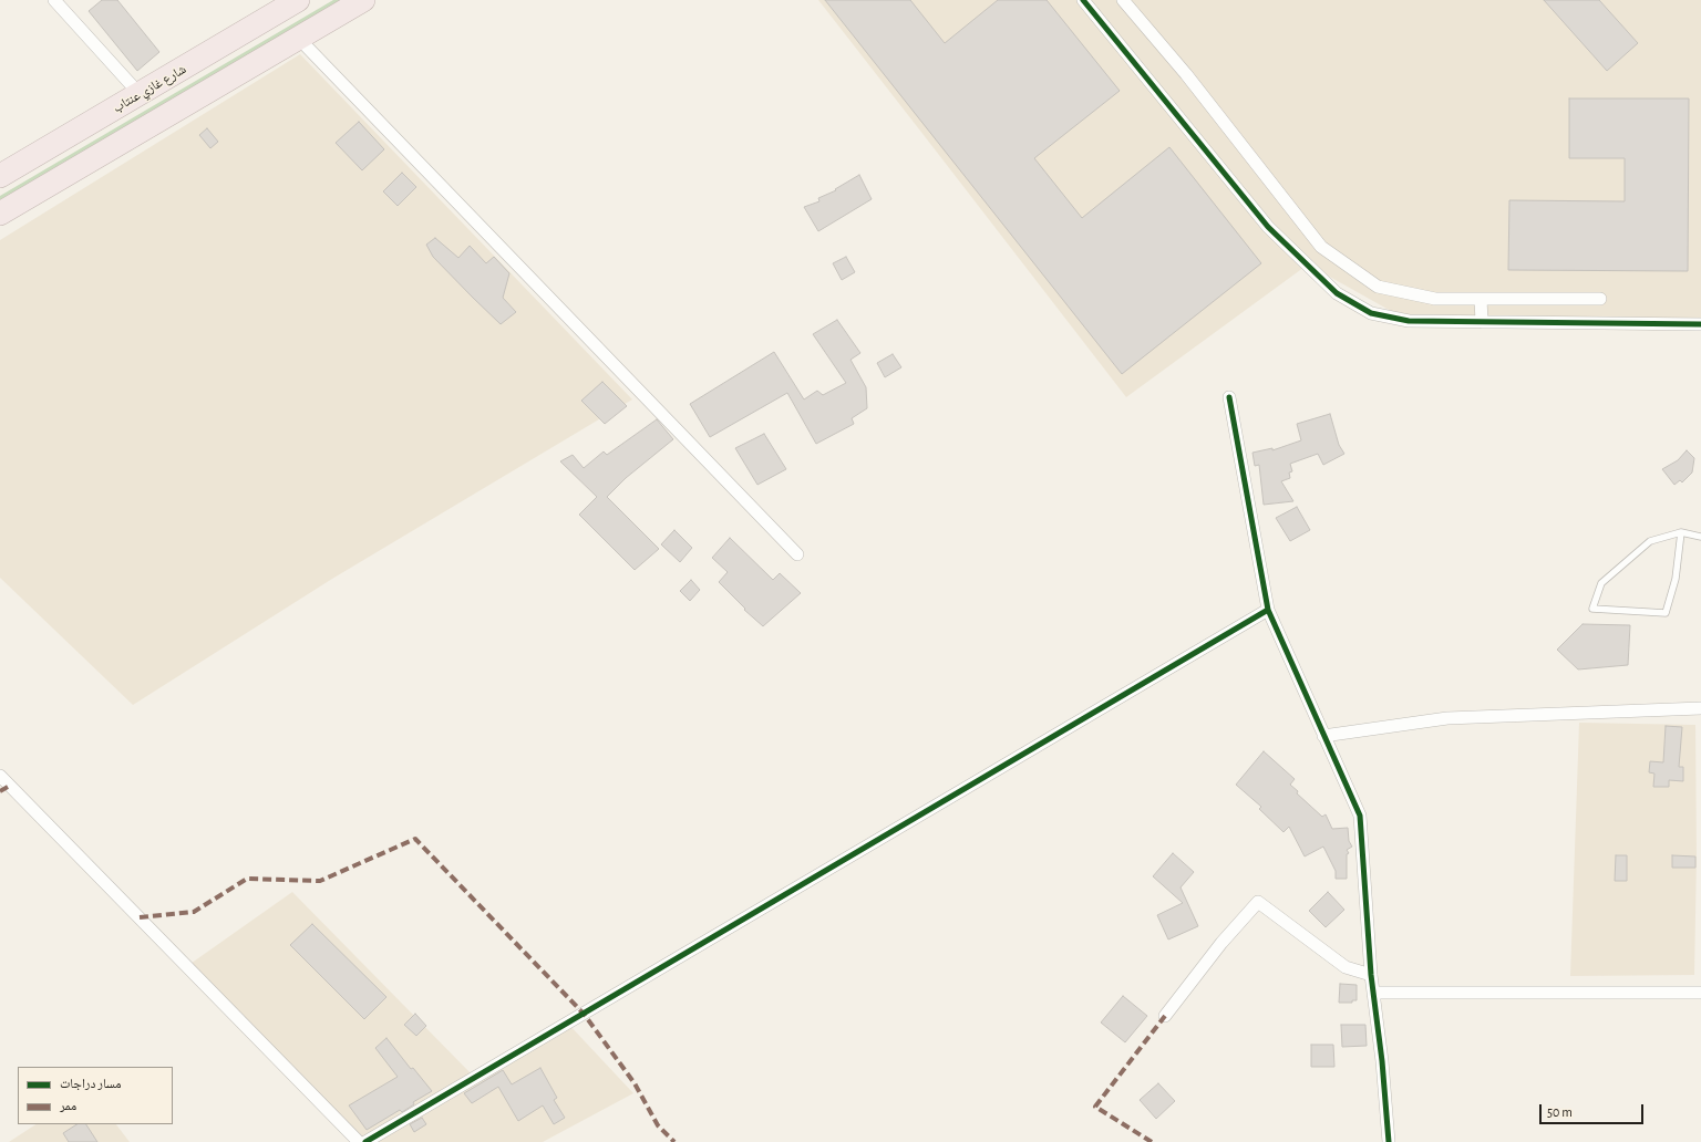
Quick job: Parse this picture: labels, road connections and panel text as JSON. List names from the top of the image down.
{
  "streets": {
    "highway": ["شارع غازي عنتاب"]
  },
  "legend": ["مسار دراجات", "ممر"],
  "scale_bar": "50 m"
}
